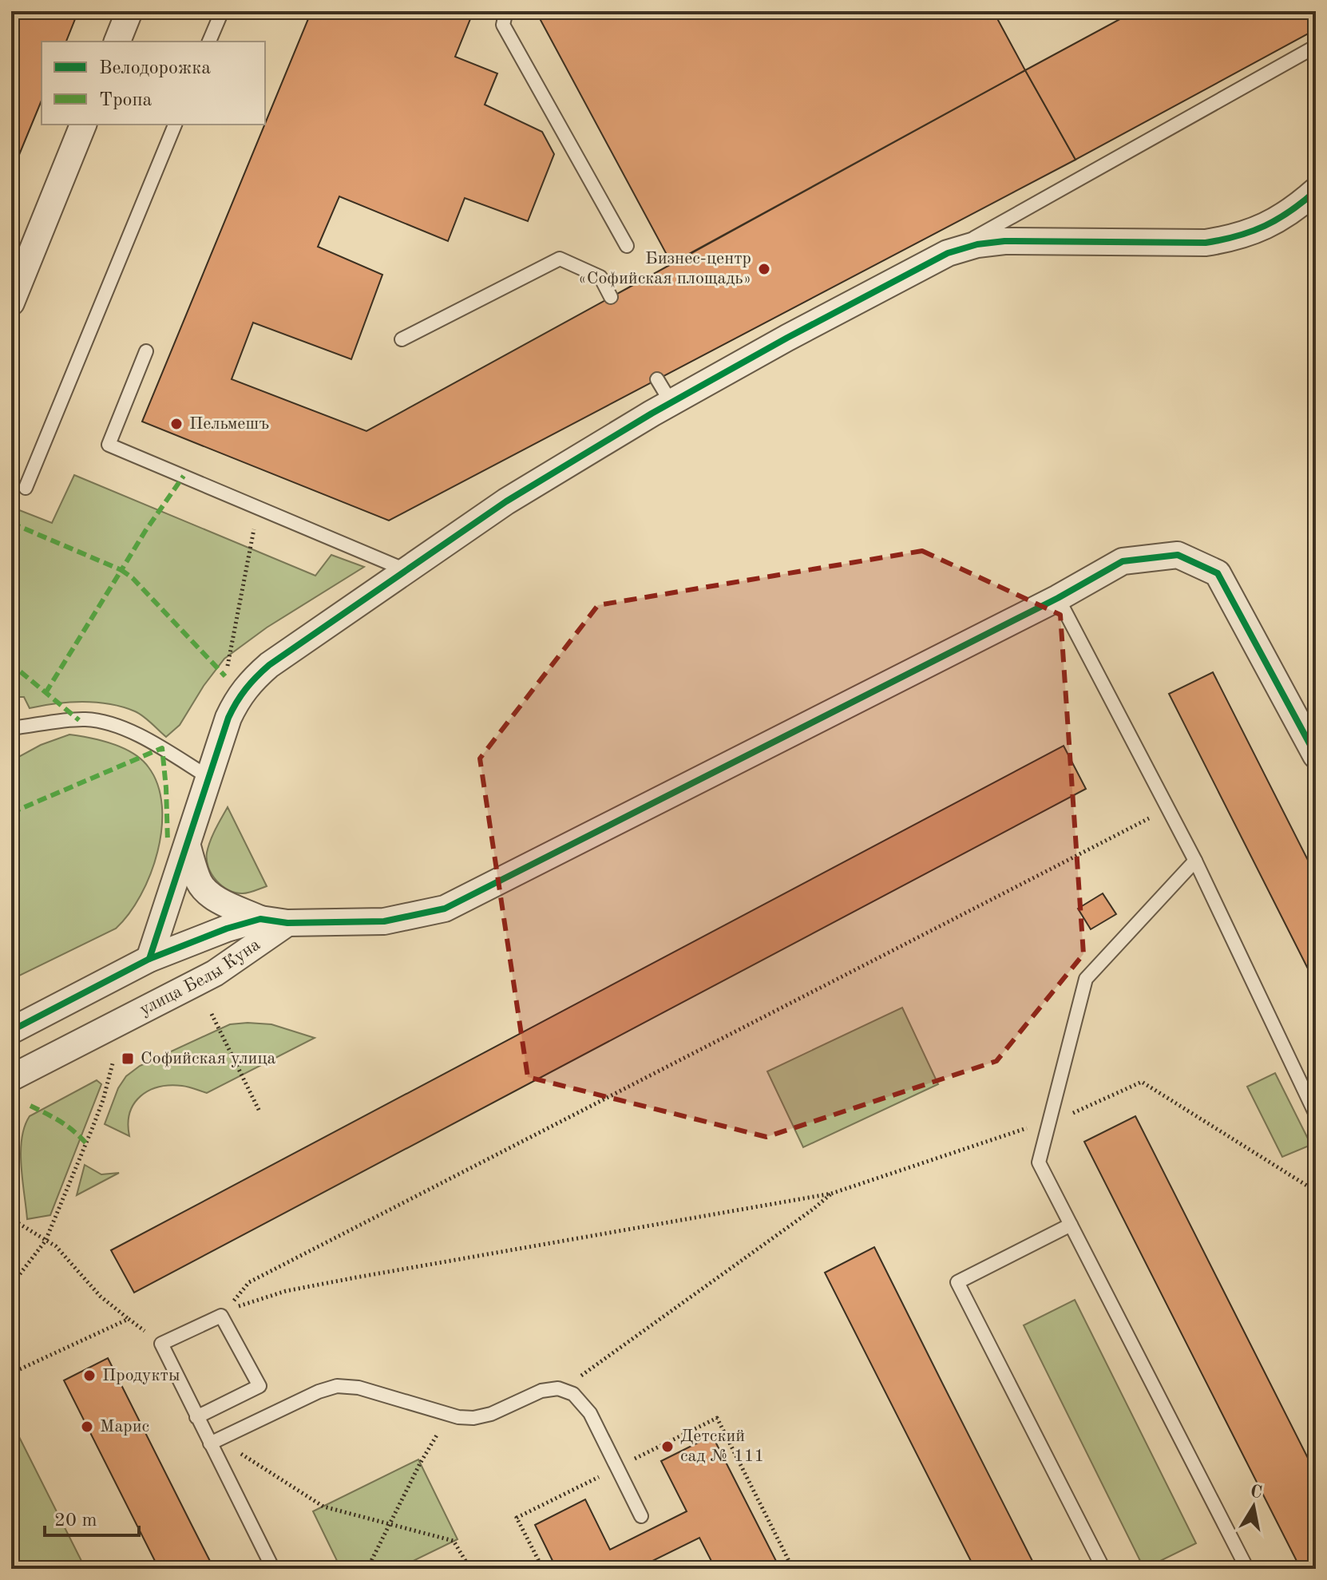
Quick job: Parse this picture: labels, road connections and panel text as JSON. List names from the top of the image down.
{
  "streets": {
    "street": ["улица Белы Куна"]
  },
  "places": {
    "other": [
      "Бизнес-центр «Софийская площадь»",
      "Пельмешъ",
      "Продукты",
      "Марис",
      "Детский сад № 111"
    ],
    "transit": ["Софийская улица"]
  },
  "legend": ["Велодорожка", "Тропа"],
  "scale_bar": "20 m",
  "north": "top"
}
